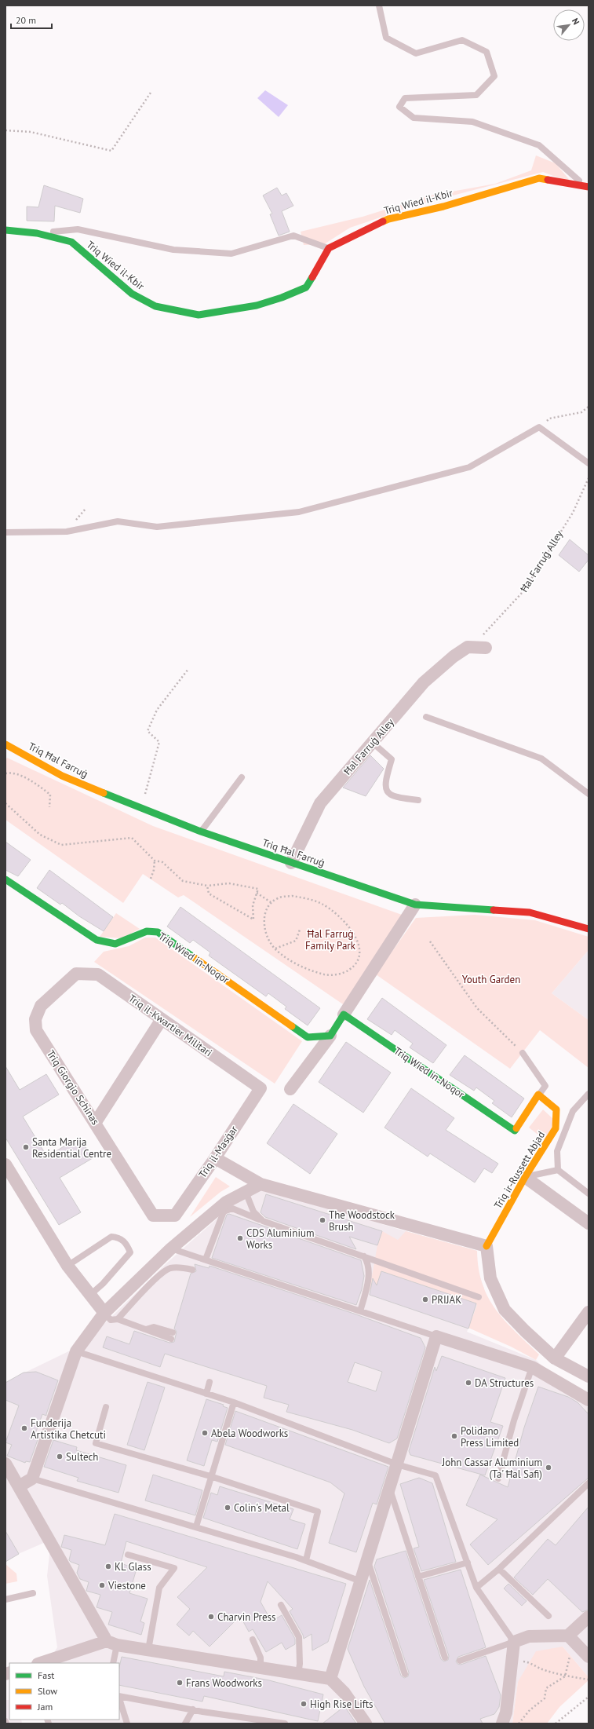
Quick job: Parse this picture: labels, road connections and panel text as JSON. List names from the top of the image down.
{
  "streets": {
    "street": [
      "Triq Wied il-Kbir",
      "Ħal Farruġ Alley",
      "Triq Ħal Farruġ",
      "Triq Wied in-Noqor",
      "Triq il-Kwartier Militari",
      "Triq Giorgio Schinas",
      "Triq il-Masġar",
      "Triq ir-Russett Abjad"
    ]
  },
  "crossings": [
    ["Ħal Farruġ Alley", "Triq Ħal Farruġ"],
    ["Triq Wied in-Noqor", "Triq ir-Russett Abjad"],
    ["Triq il-Kwartier Militari", "Triq Giorgio Schinas"],
    ["Triq il-Kwartier Militari", "Triq il-Masġar"],
    ["Triq Giorgio Schinas", "Triq il-Masġar"]
  ],
  "parks": ["Ħal Farruġ Family Park", "Youth Garden"],
  "places": [
    "Santa Marija Residential Centre",
    "The Woodstock Brush",
    "CDS Aluminium Works",
    "PRIJAK",
    "DA Structures",
    "Funderija Artistika Chetcuti",
    "Abela Woodworks",
    "Polidano Press Limited",
    "Sultech",
    "John Cassar Aluminium (Ta' Ħal Safi)",
    "Colin's Metal",
    "KL Glass",
    "Viestone",
    "Charvin Press",
    "Frans Woodworks",
    "High Rise Lifts"
  ],
  "legend": ["Fast", "Slow", "Jam"],
  "scale_bar": "20 m",
  "north": "top right"
}
